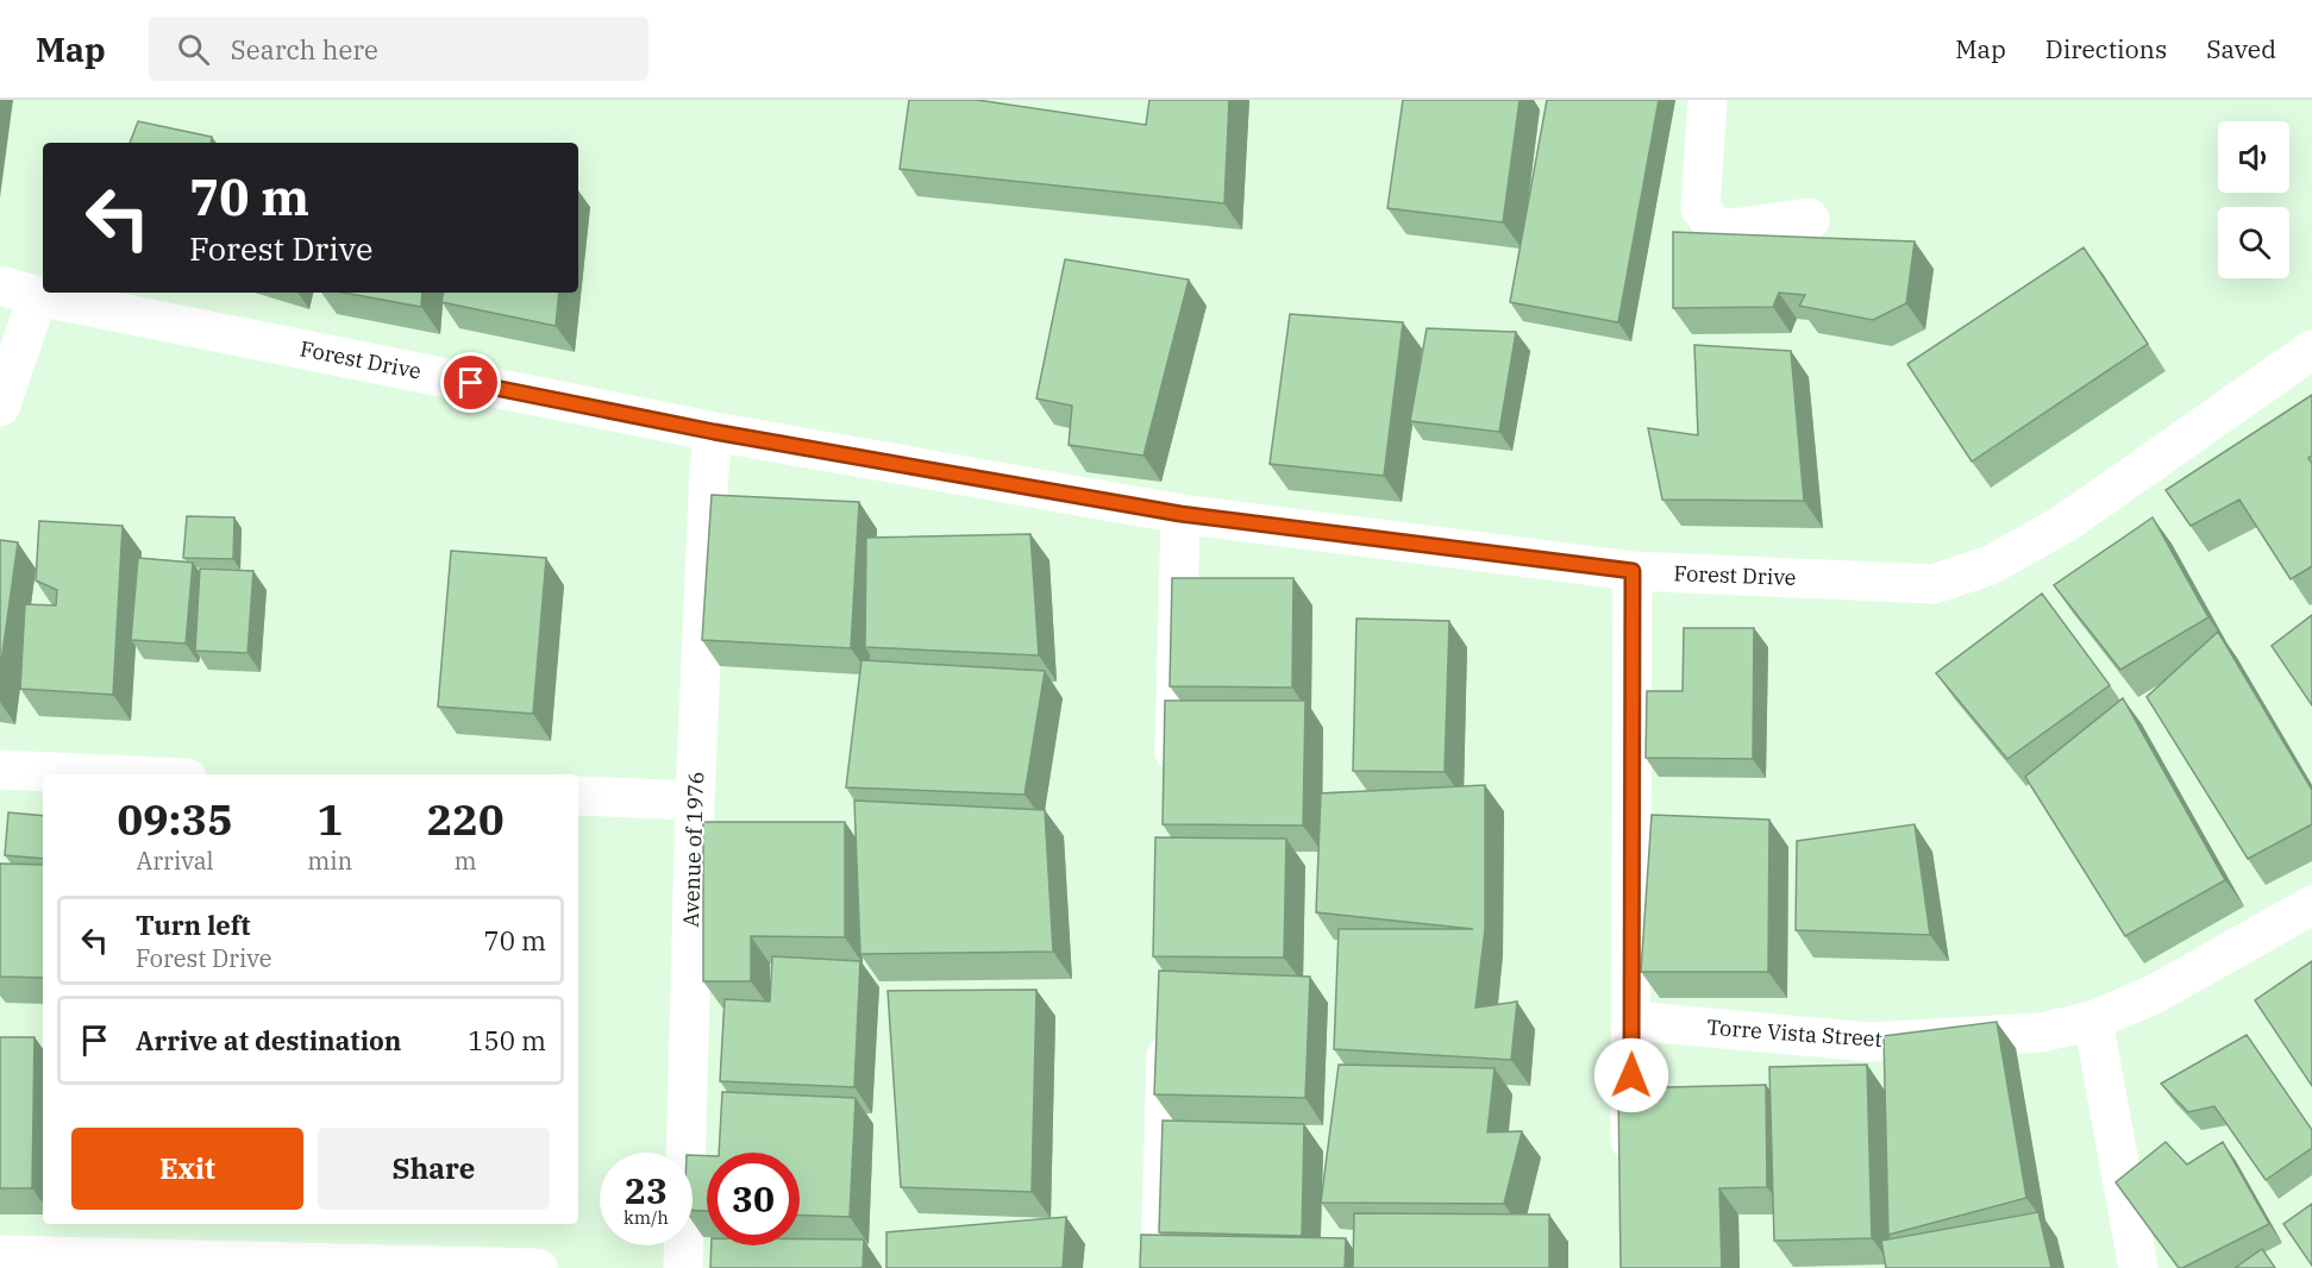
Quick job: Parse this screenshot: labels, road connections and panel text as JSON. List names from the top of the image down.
{
  "streets": {
    "street": ["Forest Drive", "Avenue of 1976", "Torre Vista Street"]
  },
  "crossings": [
    ["Forest Drive", "Avenue of 1976"]
  ],
  "page": {
    "header": "Map",
    "search": "Search here",
    "nav": ["Map", "Directions", "Saved"],
    "turn": ["70 m", "Forest Drive"],
    "eta": [
      "09:35",
      "Arrival",
      "1",
      "min",
      "220",
      "m"
    ],
    "list": [
      {
        "name": "Turn left",
        "note": "Forest Drive",
        "value": "70 m"
      },
      {
        "name": "Arrive at destination",
        "value": "150 m"
      }
    ],
    "buttons": ["Exit", "Share"],
    "speed": "23 km/h",
    "limit": "30"
  }
}
